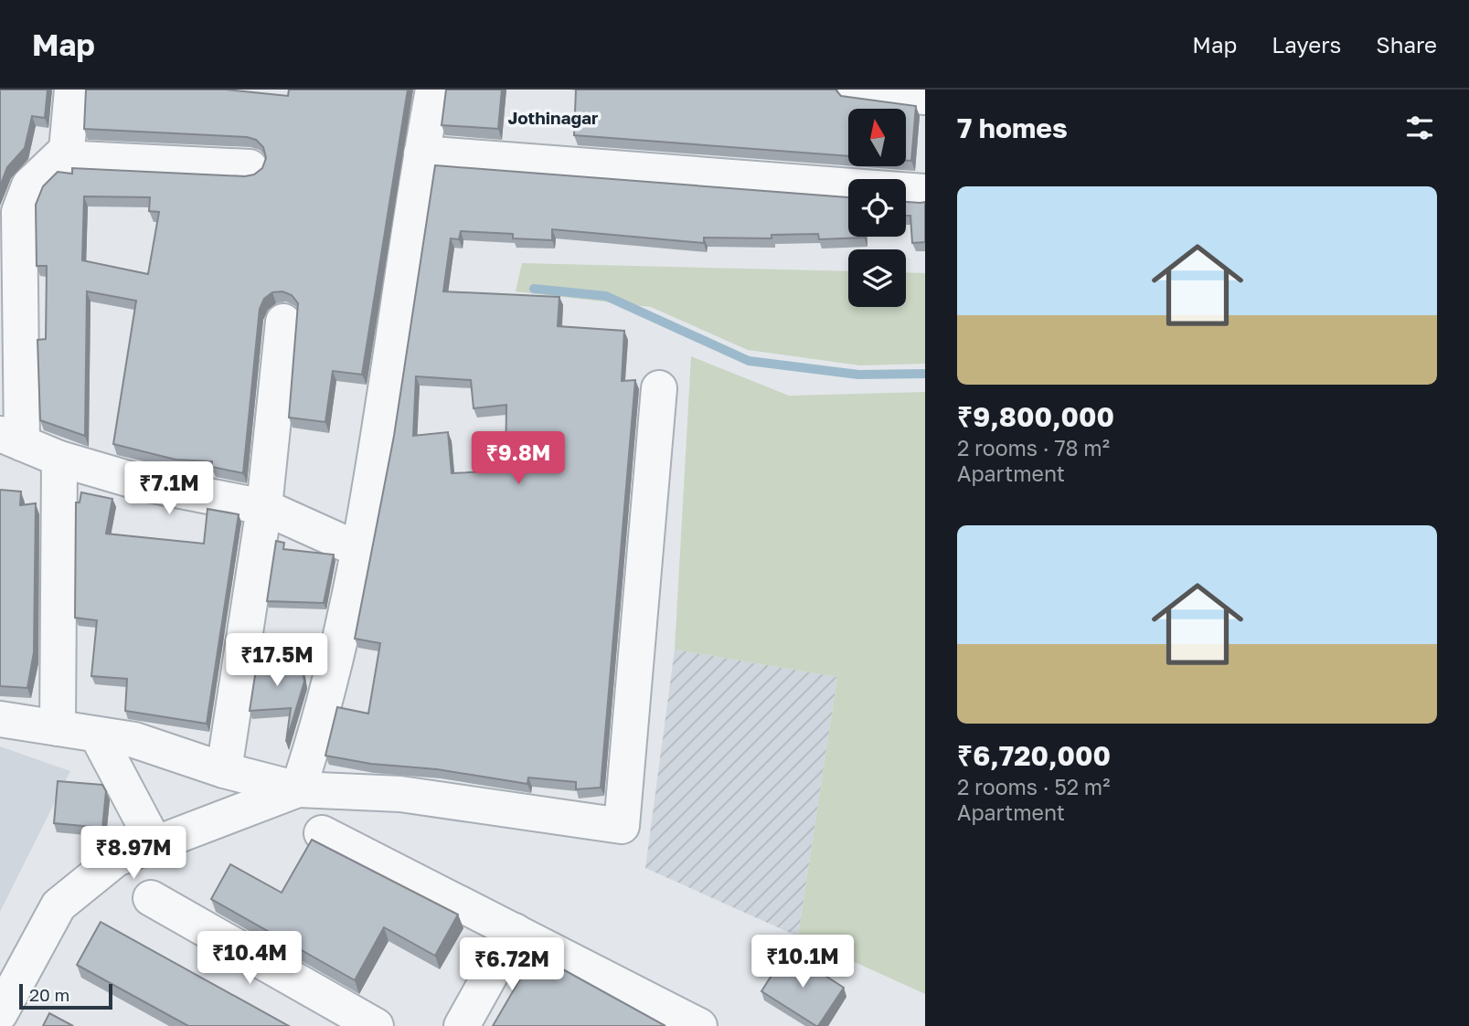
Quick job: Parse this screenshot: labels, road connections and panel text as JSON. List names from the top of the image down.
{
  "districts": ["Jothinagar"],
  "scale_bar": "20 m",
  "north": "top",
  "page": {
    "header": "Map",
    "nav": ["Map", "Layers", "Share"],
    "heading": "7 homes",
    "list": [
      {
        "name": "₹9,800,000",
        "note": "2 rooms · 78 m² · Apartment"
      },
      {
        "name": "₹6,720,000",
        "note": "2 rooms · 52 m² · Apartment"
      }
    ],
    "price": [
      "₹9.8M",
      "₹7.1M",
      "₹17.5M",
      "₹8.97M",
      "₹10.4M",
      "₹10.1M",
      "₹6.72M"
    ],
    "scale": "20 m"
  }
}
